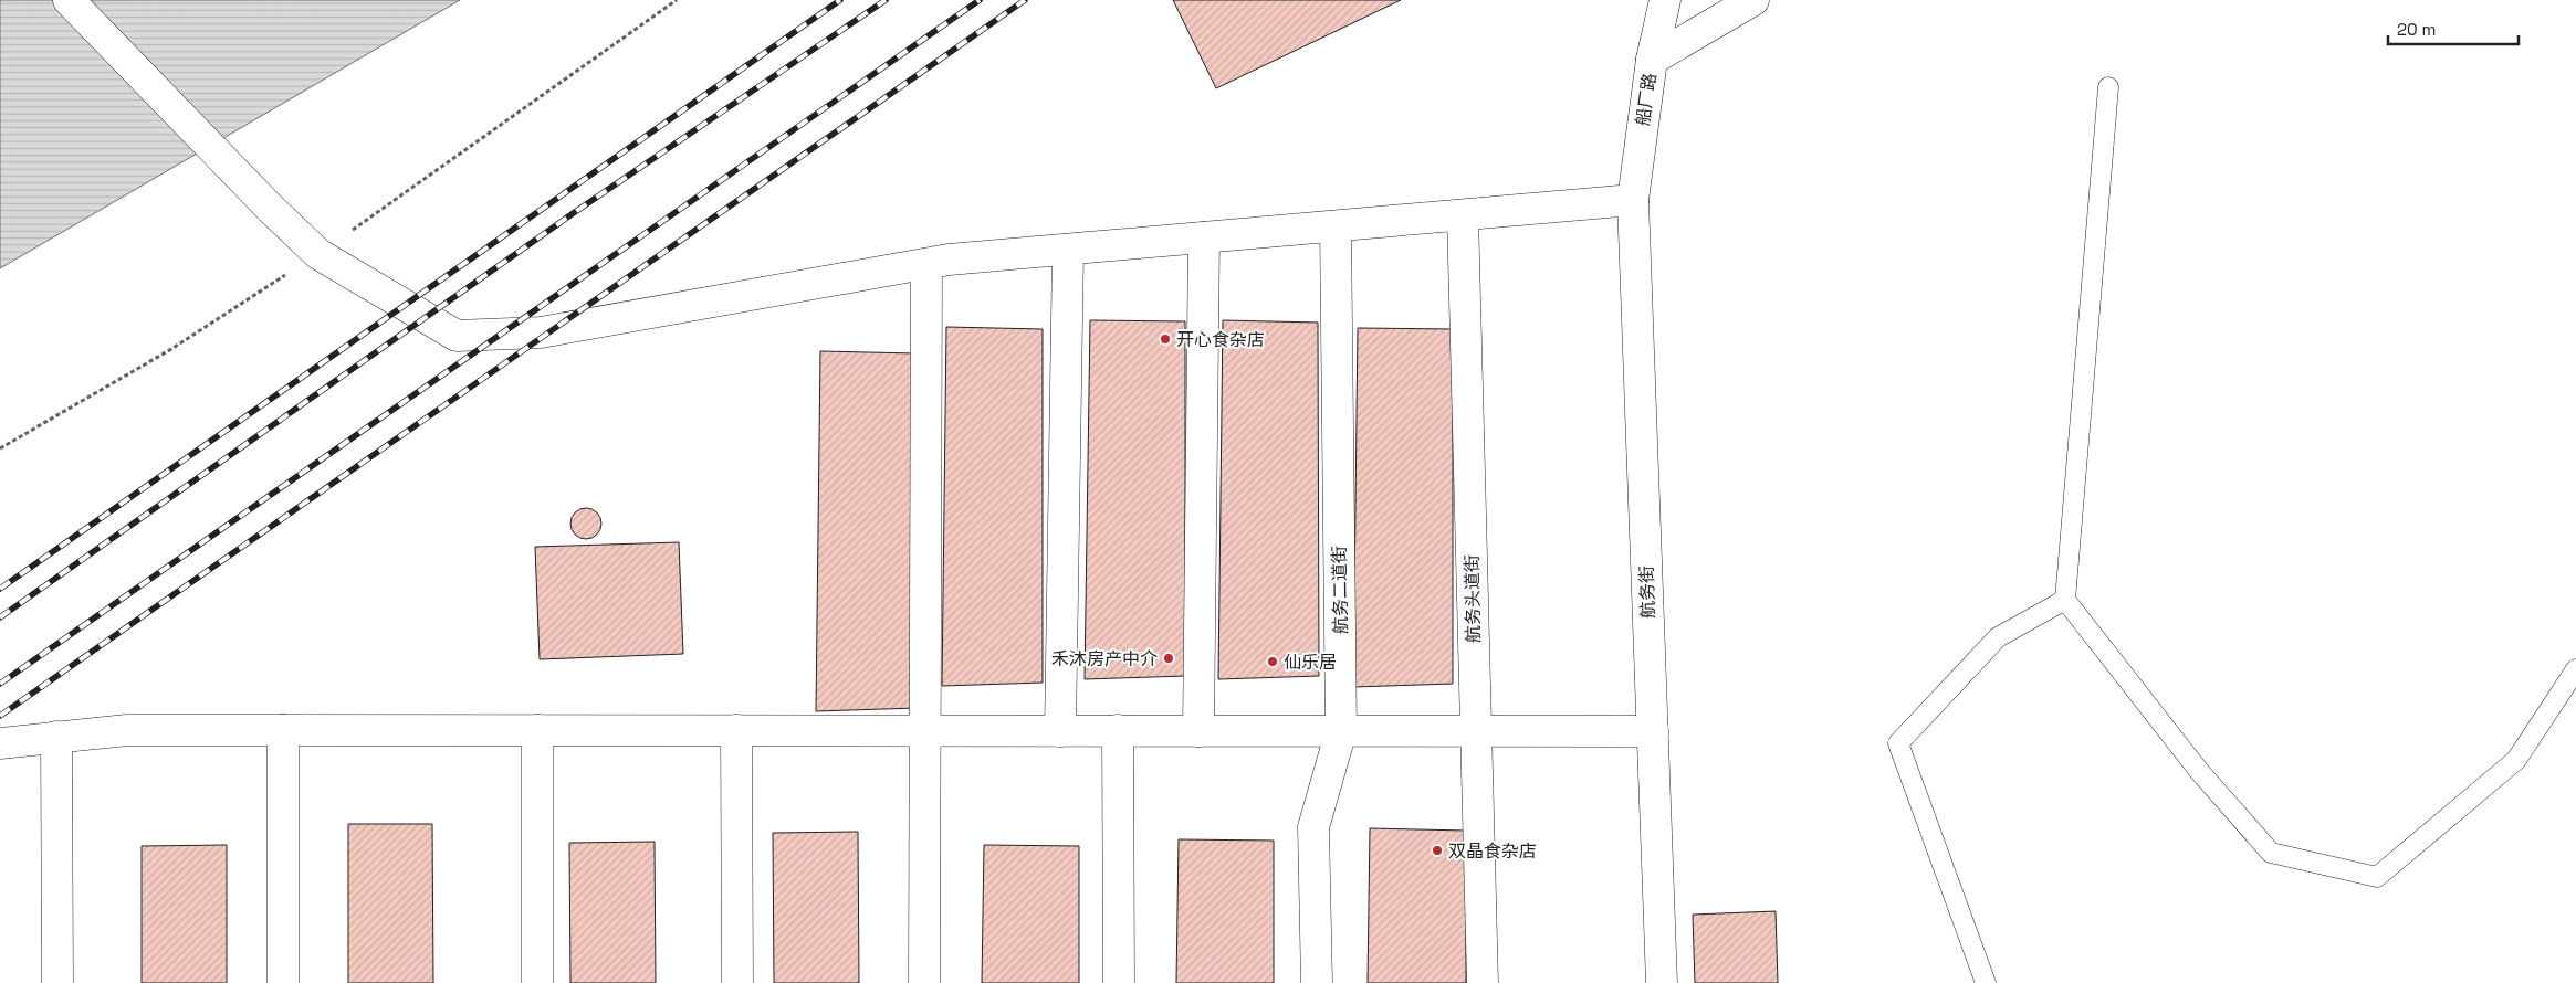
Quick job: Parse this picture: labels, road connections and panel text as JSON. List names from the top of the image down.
{
  "streets": {
    "street": [
      "船厂路",
      "航务二道街",
      "航务街",
      "航务头道街"
    ]
  },
  "crossings": [
    ["船厂路", "航务街"]
  ],
  "places": [
    "开心食杂店",
    "禾沐房产中介",
    "仙乐居",
    "双晶食杂店"
  ],
  "scale_bar": "20 m"
}
